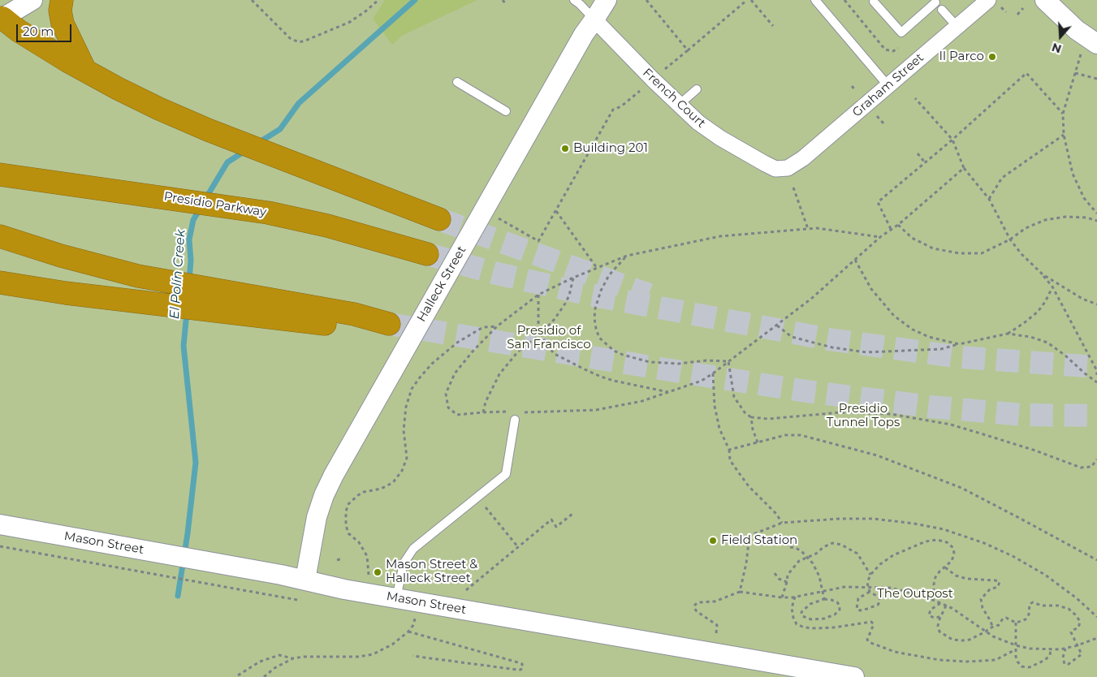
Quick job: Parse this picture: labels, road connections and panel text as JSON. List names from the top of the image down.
{
  "streets": {
    "highway": ["Presidio Parkway"],
    "street": [
      "Graham Street",
      "French Court",
      "Halleck Street",
      "Mason Street"
    ]
  },
  "crossings": [
    ["Graham Street", "French Court"],
    ["French Court", "Halleck Street"],
    ["Halleck Street", "Mason Street"]
  ],
  "water": ["El Polín Creek"],
  "parks": ["Presidio of San Francisco", "Presidio Tunnel Tops", "The Outpost"],
  "places": [
    "Il Parco",
    "Building 201",
    "Field Station",
    "Mason Street & Halleck Street"
  ],
  "scale_bar": "20 m",
  "north": "bottom"
}
